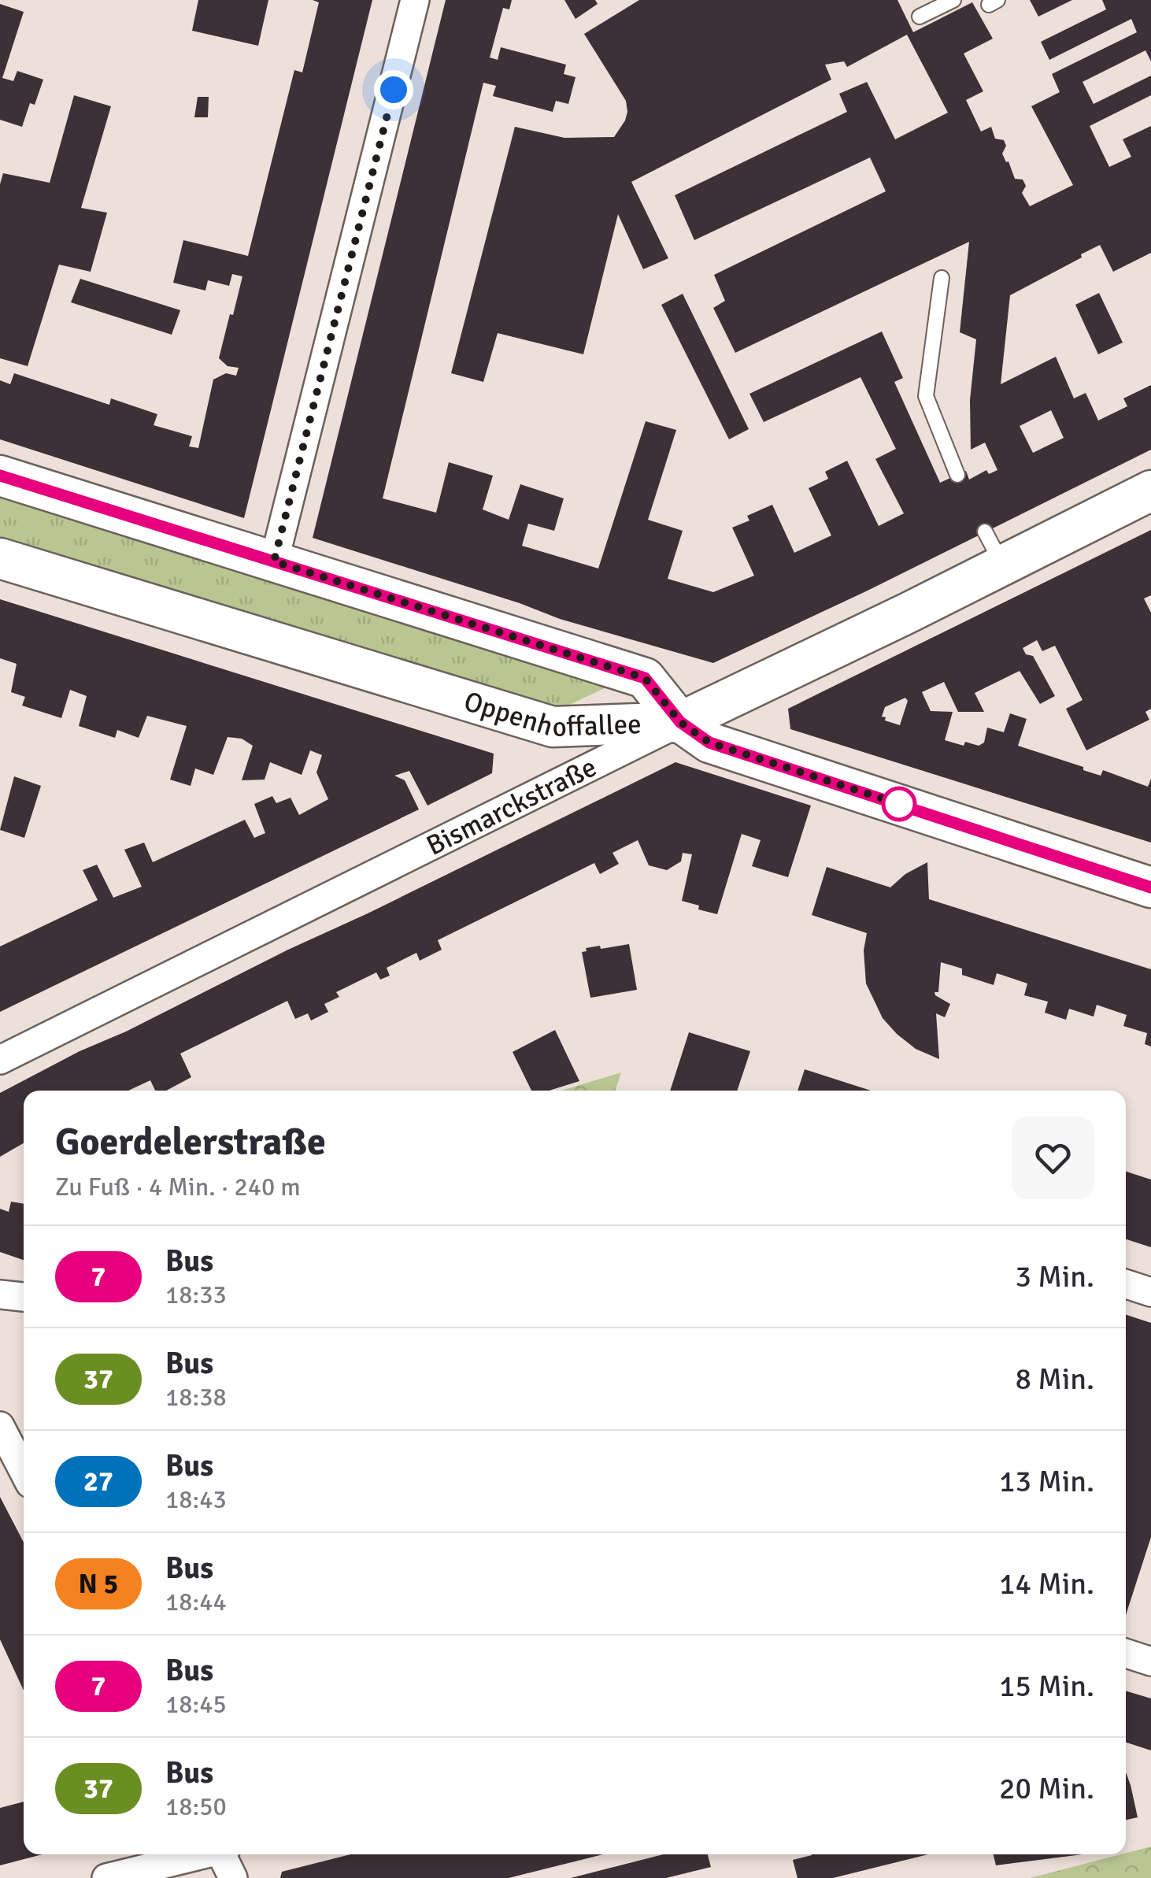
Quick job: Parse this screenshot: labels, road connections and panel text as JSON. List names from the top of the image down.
{
  "streets": {
    "street": ["Oppenhoffallee", "Bismarckstraße"]
  },
  "crossings": [
    ["Oppenhoffallee", "Bismarckstraße"]
  ],
  "lines": ["bus line 7"],
  "page": {
    "heading": ["Goerdelerstraße", "Zu Fuß · 4 Min. · 240 m"],
    "list": [
      {
        "mark": "7",
        "name": "Bus",
        "note": "18:33",
        "value": "3 Min."
      },
      {
        "mark": "37",
        "name": "Bus",
        "note": "18:38",
        "value": "8 Min."
      },
      {
        "mark": "27",
        "name": "Bus",
        "note": "18:43",
        "value": "13 Min."
      },
      {
        "mark": "N 5",
        "name": "Bus",
        "note": "18:44",
        "value": "14 Min."
      },
      {
        "mark": "7",
        "name": "Bus",
        "note": "18:45",
        "value": "15 Min."
      },
      {
        "mark": "37",
        "name": "Bus",
        "note": "18:50",
        "value": "20 Min."
      }
    ]
  }
}
